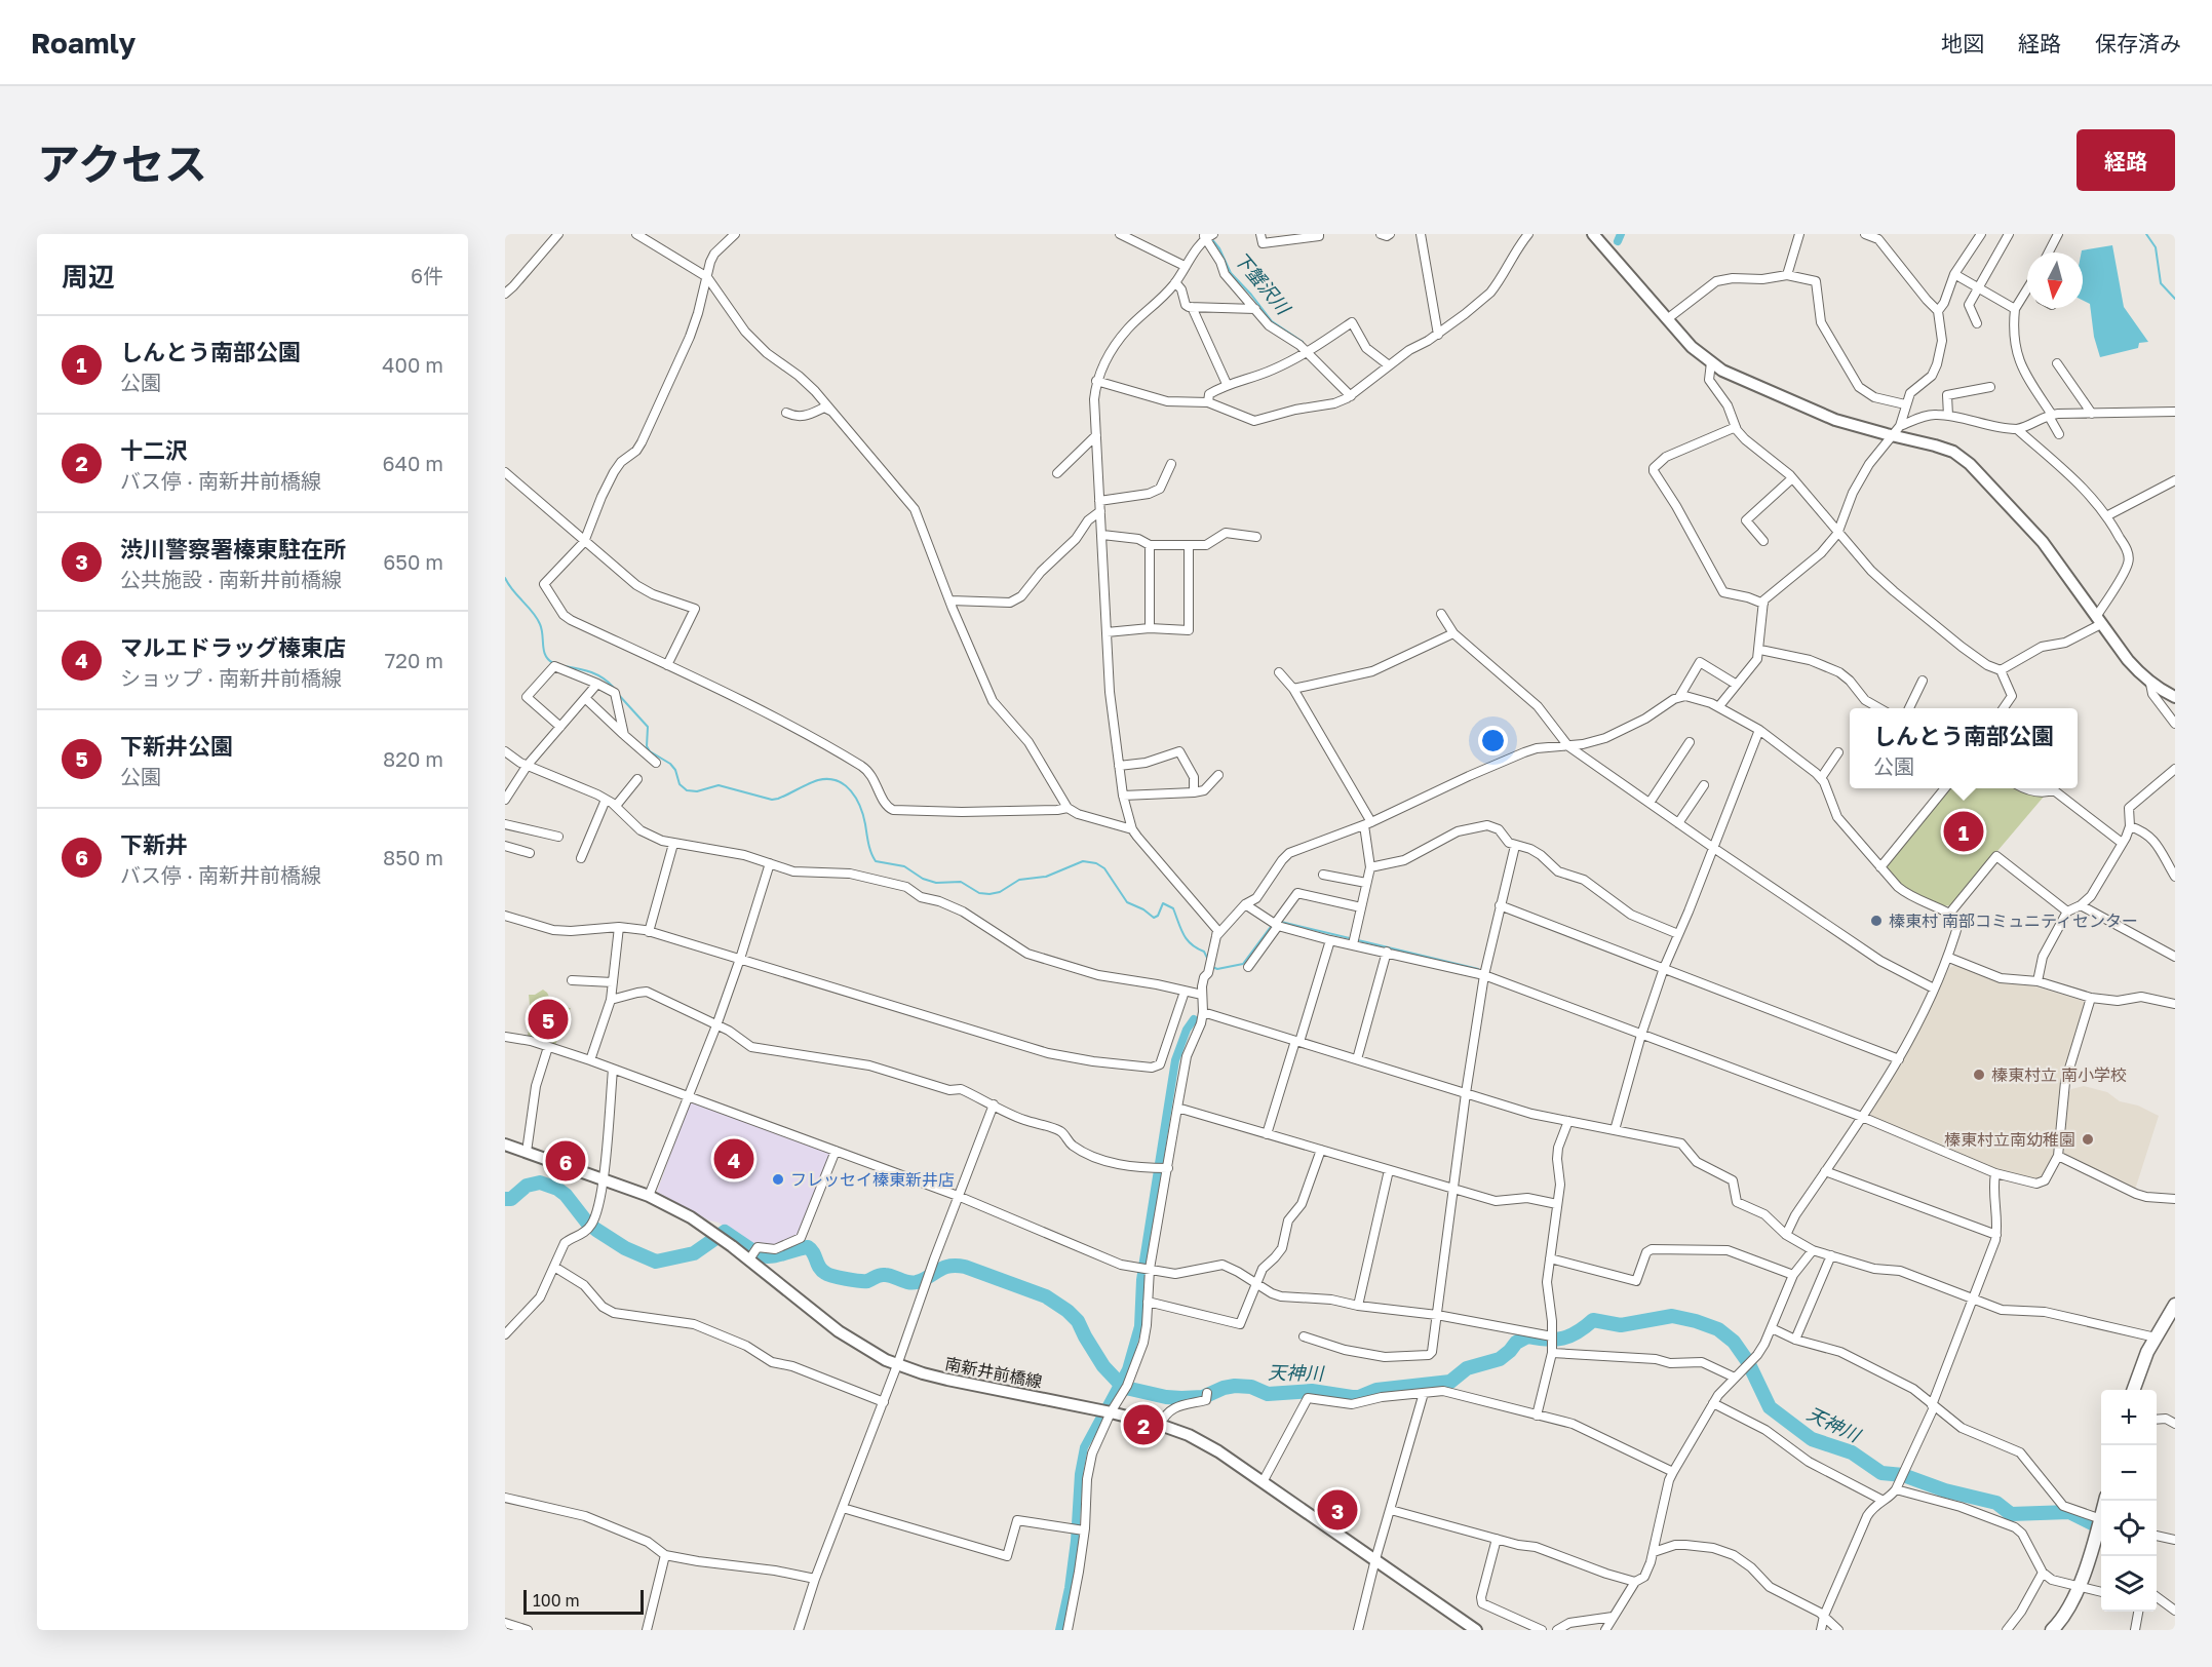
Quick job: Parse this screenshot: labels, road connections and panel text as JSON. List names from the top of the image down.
{
  "streets": {
    "main road": ["南新井前橋線"]
  },
  "water": ["下蟹沢川", "天神川"],
  "places": [
    "榛東村 南部コミュニティセンター",
    "榛東村立 南小学校",
    "榛東村立南幼稚園",
    "フレッセイ榛東新井店"
  ],
  "scale_bar": "100 m",
  "north": "bottom",
  "page": {
    "header": "Roamly",
    "nav": ["地図", "経路", "保存済み"],
    "title": "アクセス",
    "buttons": "経路",
    "heading": ["周辺", "6件"],
    "list": [
      {
        "mark": "1",
        "name": "しんとう南部公園",
        "note": "公園",
        "value": "400 m"
      },
      {
        "mark": "2",
        "name": "十二沢",
        "note": "バス停 · 南新井前橋線",
        "value": "640 m"
      },
      {
        "mark": "3",
        "name": "渋川警察署榛東駐在所",
        "note": "公共施設 · 南新井前橋線",
        "value": "650 m"
      },
      {
        "mark": "4",
        "name": "マルエドラッグ榛東店",
        "note": "ショップ · 南新井前橋線",
        "value": "720 m"
      },
      {
        "mark": "5",
        "name": "下新井公園",
        "note": "公園",
        "value": "820 m"
      },
      {
        "mark": "6",
        "name": "下新井",
        "note": "バス停 · 南新井前橋線",
        "value": "850 m"
      }
    ],
    "popup": ["しんとう南部公園", "公園"],
    "pins": [
      "1",
      "5",
      "4",
      "6",
      "2",
      "3"
    ],
    "map_buttons": ["+", "−"],
    "scale": "100 m"
  }
}
